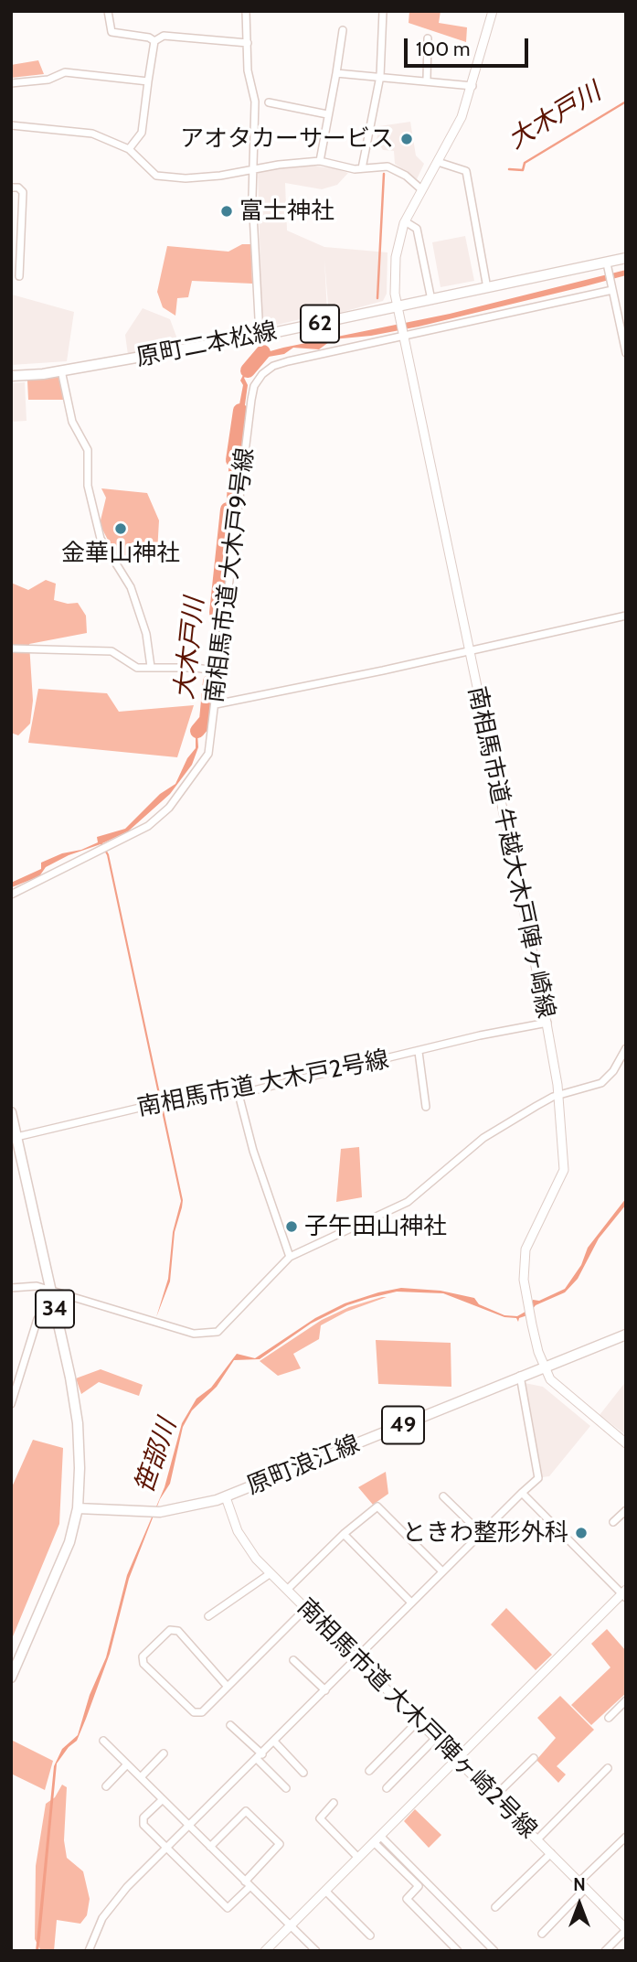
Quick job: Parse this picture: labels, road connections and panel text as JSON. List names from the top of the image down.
{
  "streets": {
    "main road": [
      "62",
      "原町二本松線",
      "34",
      "49",
      "原町浪江線"
    ],
    "street": [
      "南相馬市道 大木戸9号線",
      "南相馬市道 牛越大木戸陣ヶ崎線",
      "南相馬市道 大木戸2号線",
      "南相馬市道 大木戸陣ヶ崎2号線"
    ]
  },
  "crossings": [
    ["原町二本松線", "南相馬市道 牛越大木戸陣ヶ崎線"],
    ["南相馬市道 大木戸9号線", "南相馬市道 牛越大木戸陣ヶ崎線"],
    ["南相馬市道 牛越大木戸陣ヶ崎線", "南相馬市道 大木戸2号線"],
    ["南相馬市道 牛越大木戸陣ヶ崎線", "原町浪江線"],
    ["南相馬市道 大木戸2号線", "34"],
    ["34", "原町浪江線"],
    ["原町浪江線", "南相馬市道 大木戸陣ヶ崎2号線"]
  ],
  "water": ["大木戸川", "笹部川"],
  "places": [
    "アオタカーサービス",
    "富士神社",
    "金華山神社",
    "子午田山神社",
    "ときわ整形外科"
  ],
  "scale_bar": "100 m",
  "north": "top"
}
